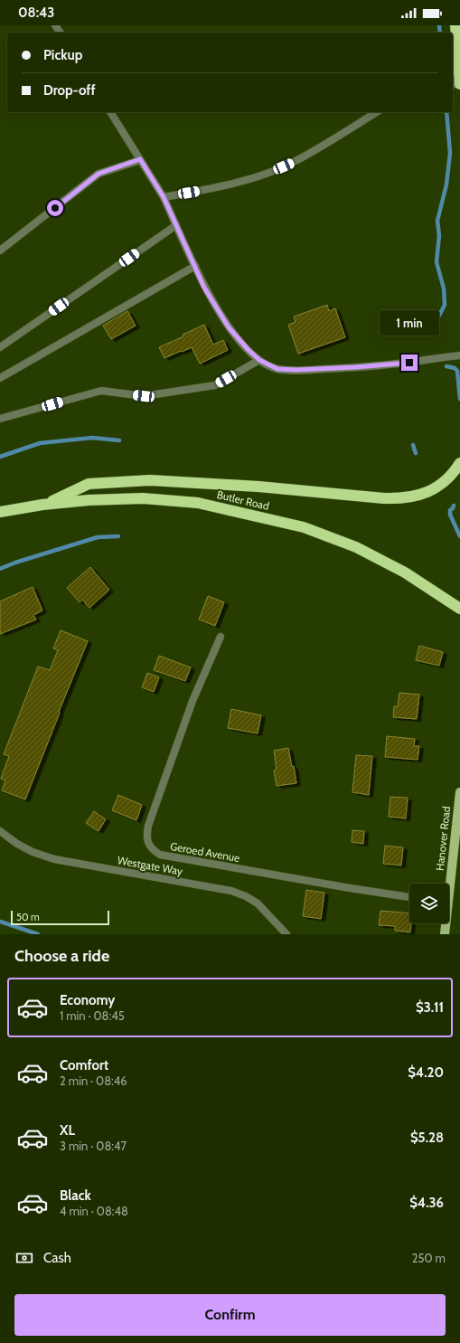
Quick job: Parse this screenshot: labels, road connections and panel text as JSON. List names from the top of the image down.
{
  "streets": {
    "highway": ["Butler Road"],
    "main road": ["Hanover Road"],
    "street": ["Geroed Avenue", "Westgate Way"]
  },
  "scale_bar": "50 m",
  "page": {
    "status": "08:43",
    "banner": ["Pickup", "Drop-off"],
    "bubble": "1 min",
    "scale": "50 m",
    "heading": "Choose a ride",
    "list": [
      {
        "name": "Economy",
        "note": "1 min · 08:45",
        "value": "$3.11"
      },
      {
        "name": "Comfort",
        "note": "2 min · 08:46",
        "value": "$4.20"
      },
      {
        "name": "XL",
        "note": "3 min · 08:47",
        "value": "$5.28"
      },
      {
        "name": "Black",
        "note": "4 min · 08:48",
        "value": "$4.36"
      }
    ],
    "pay": ["Cash", "250 m"],
    "buttons": "Confirm"
  }
}
